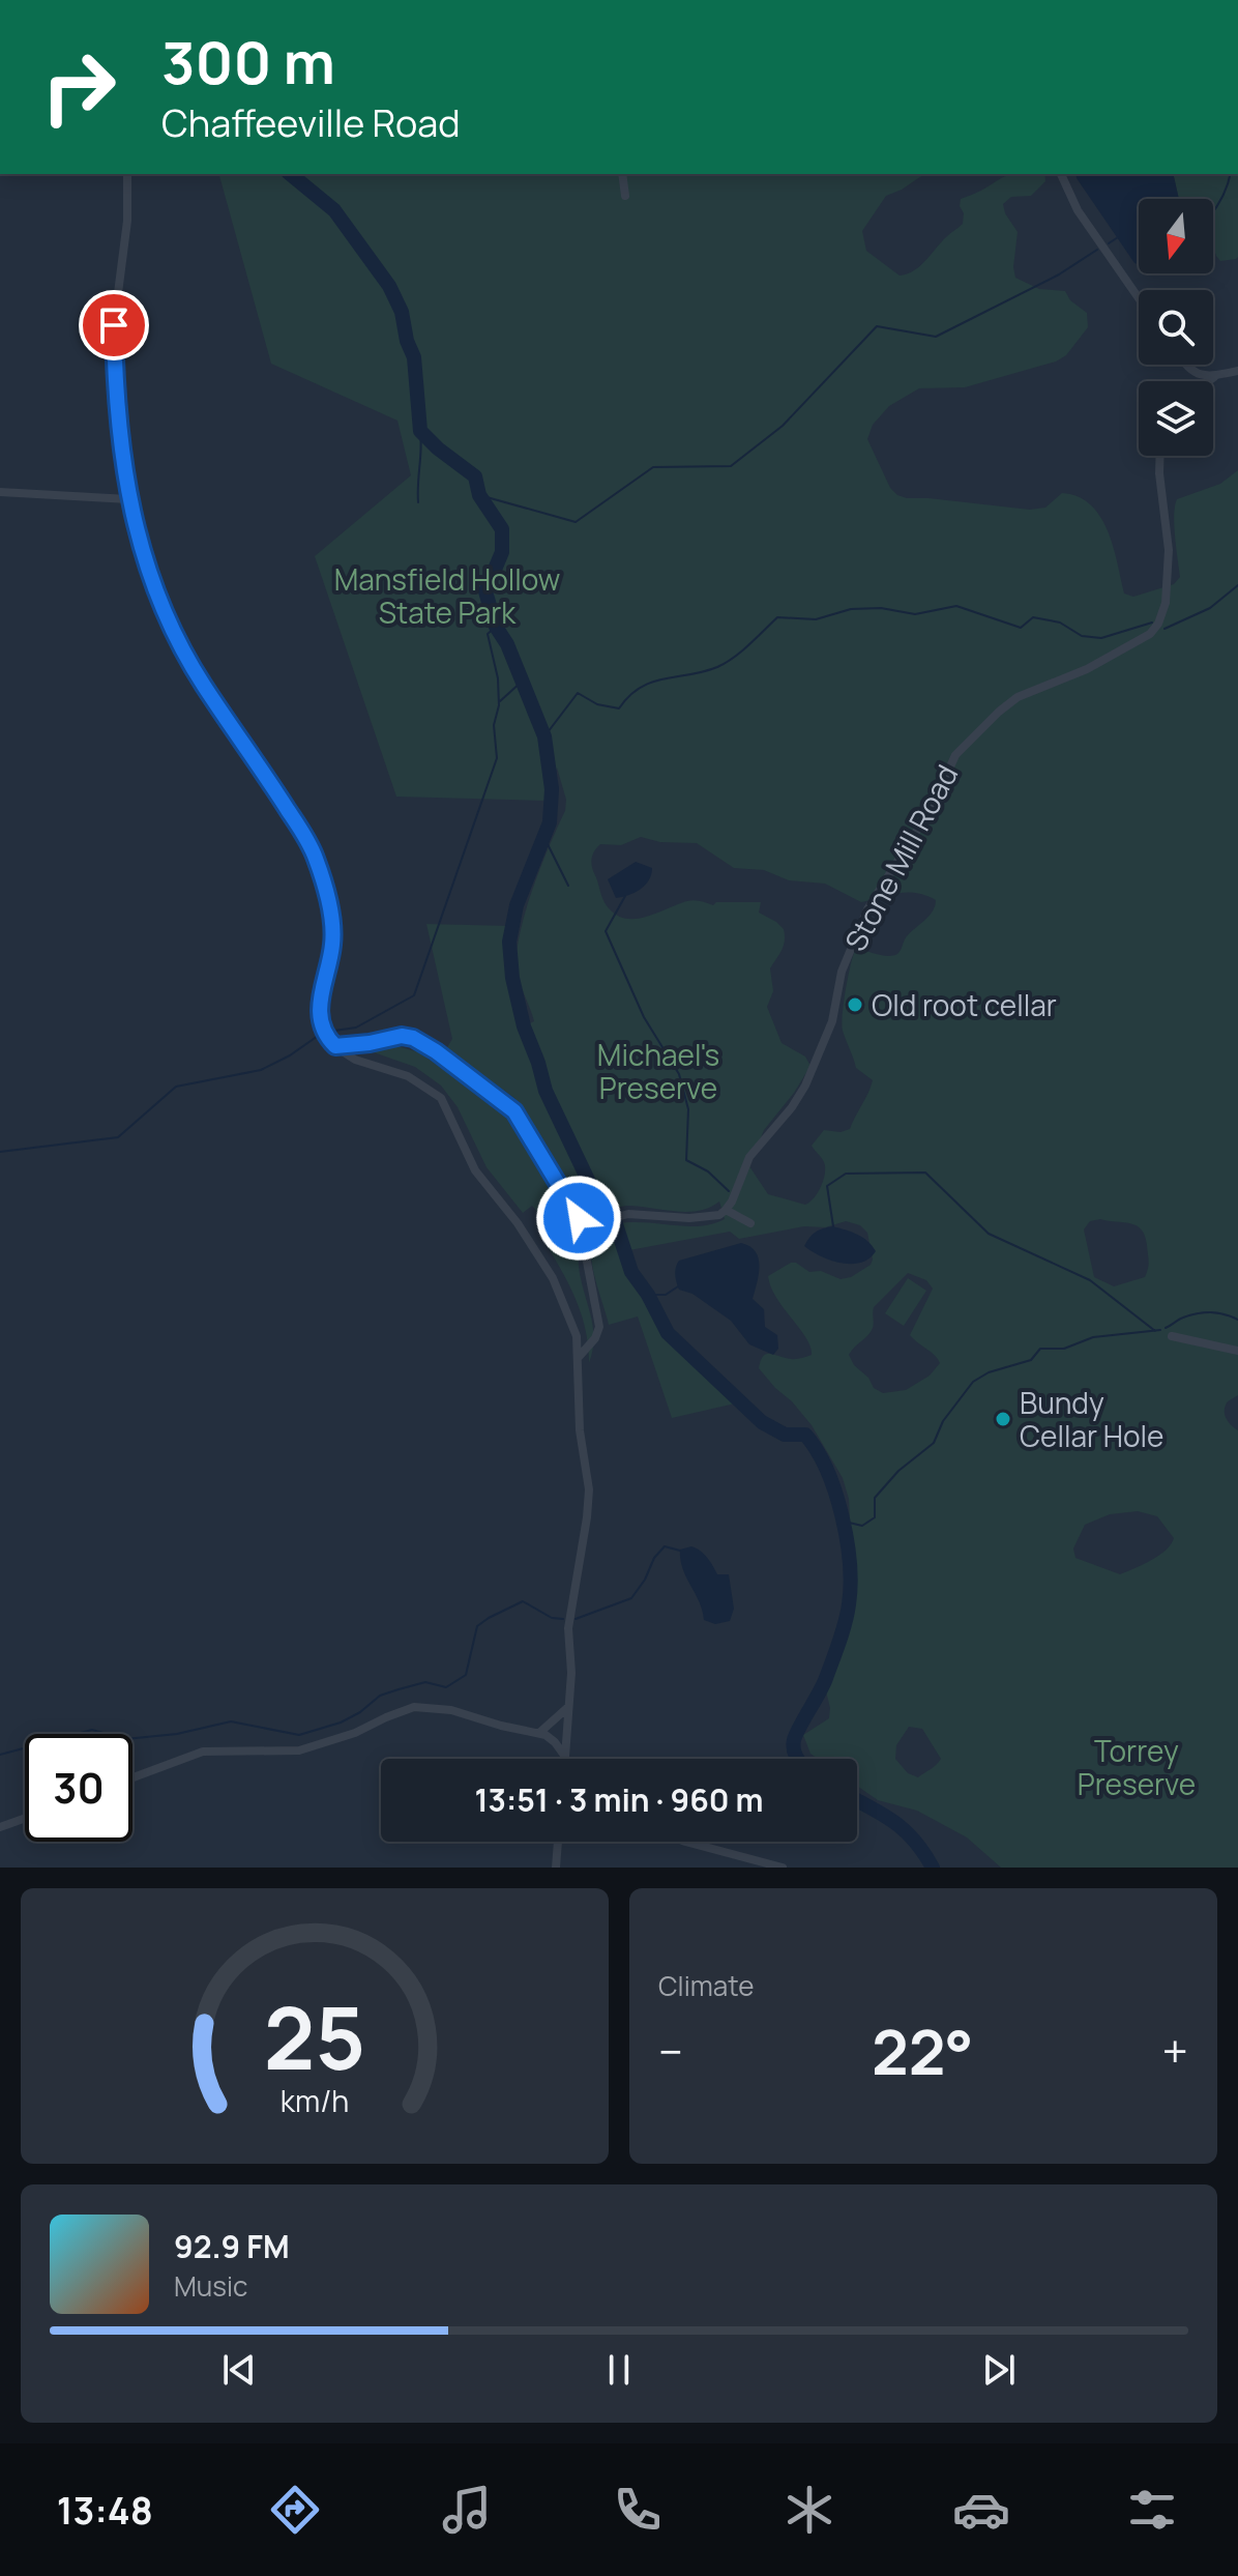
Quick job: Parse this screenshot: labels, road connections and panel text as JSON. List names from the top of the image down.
{
  "streets": {
    "street": ["Stone Mill Road"]
  },
  "parks": ["Mansfield Hollow State Park", "Michael's Preserve", "Torrey Preserve"],
  "places": ["Old root cellar", "Bundy Cellar Hole"],
  "north": "bottom",
  "page": {
    "turn": ["300 m", "Chaffeeville Road"],
    "limit": "30",
    "trip": "13:51 · 3 min · 960 m",
    "tile": "Climate",
    "heat": ["−", "22°", "+"],
    "song": ["92.9 FM", "Music"],
    "tabs": "13:48",
    "gauge": ["25", "km/h"]
  }
}
